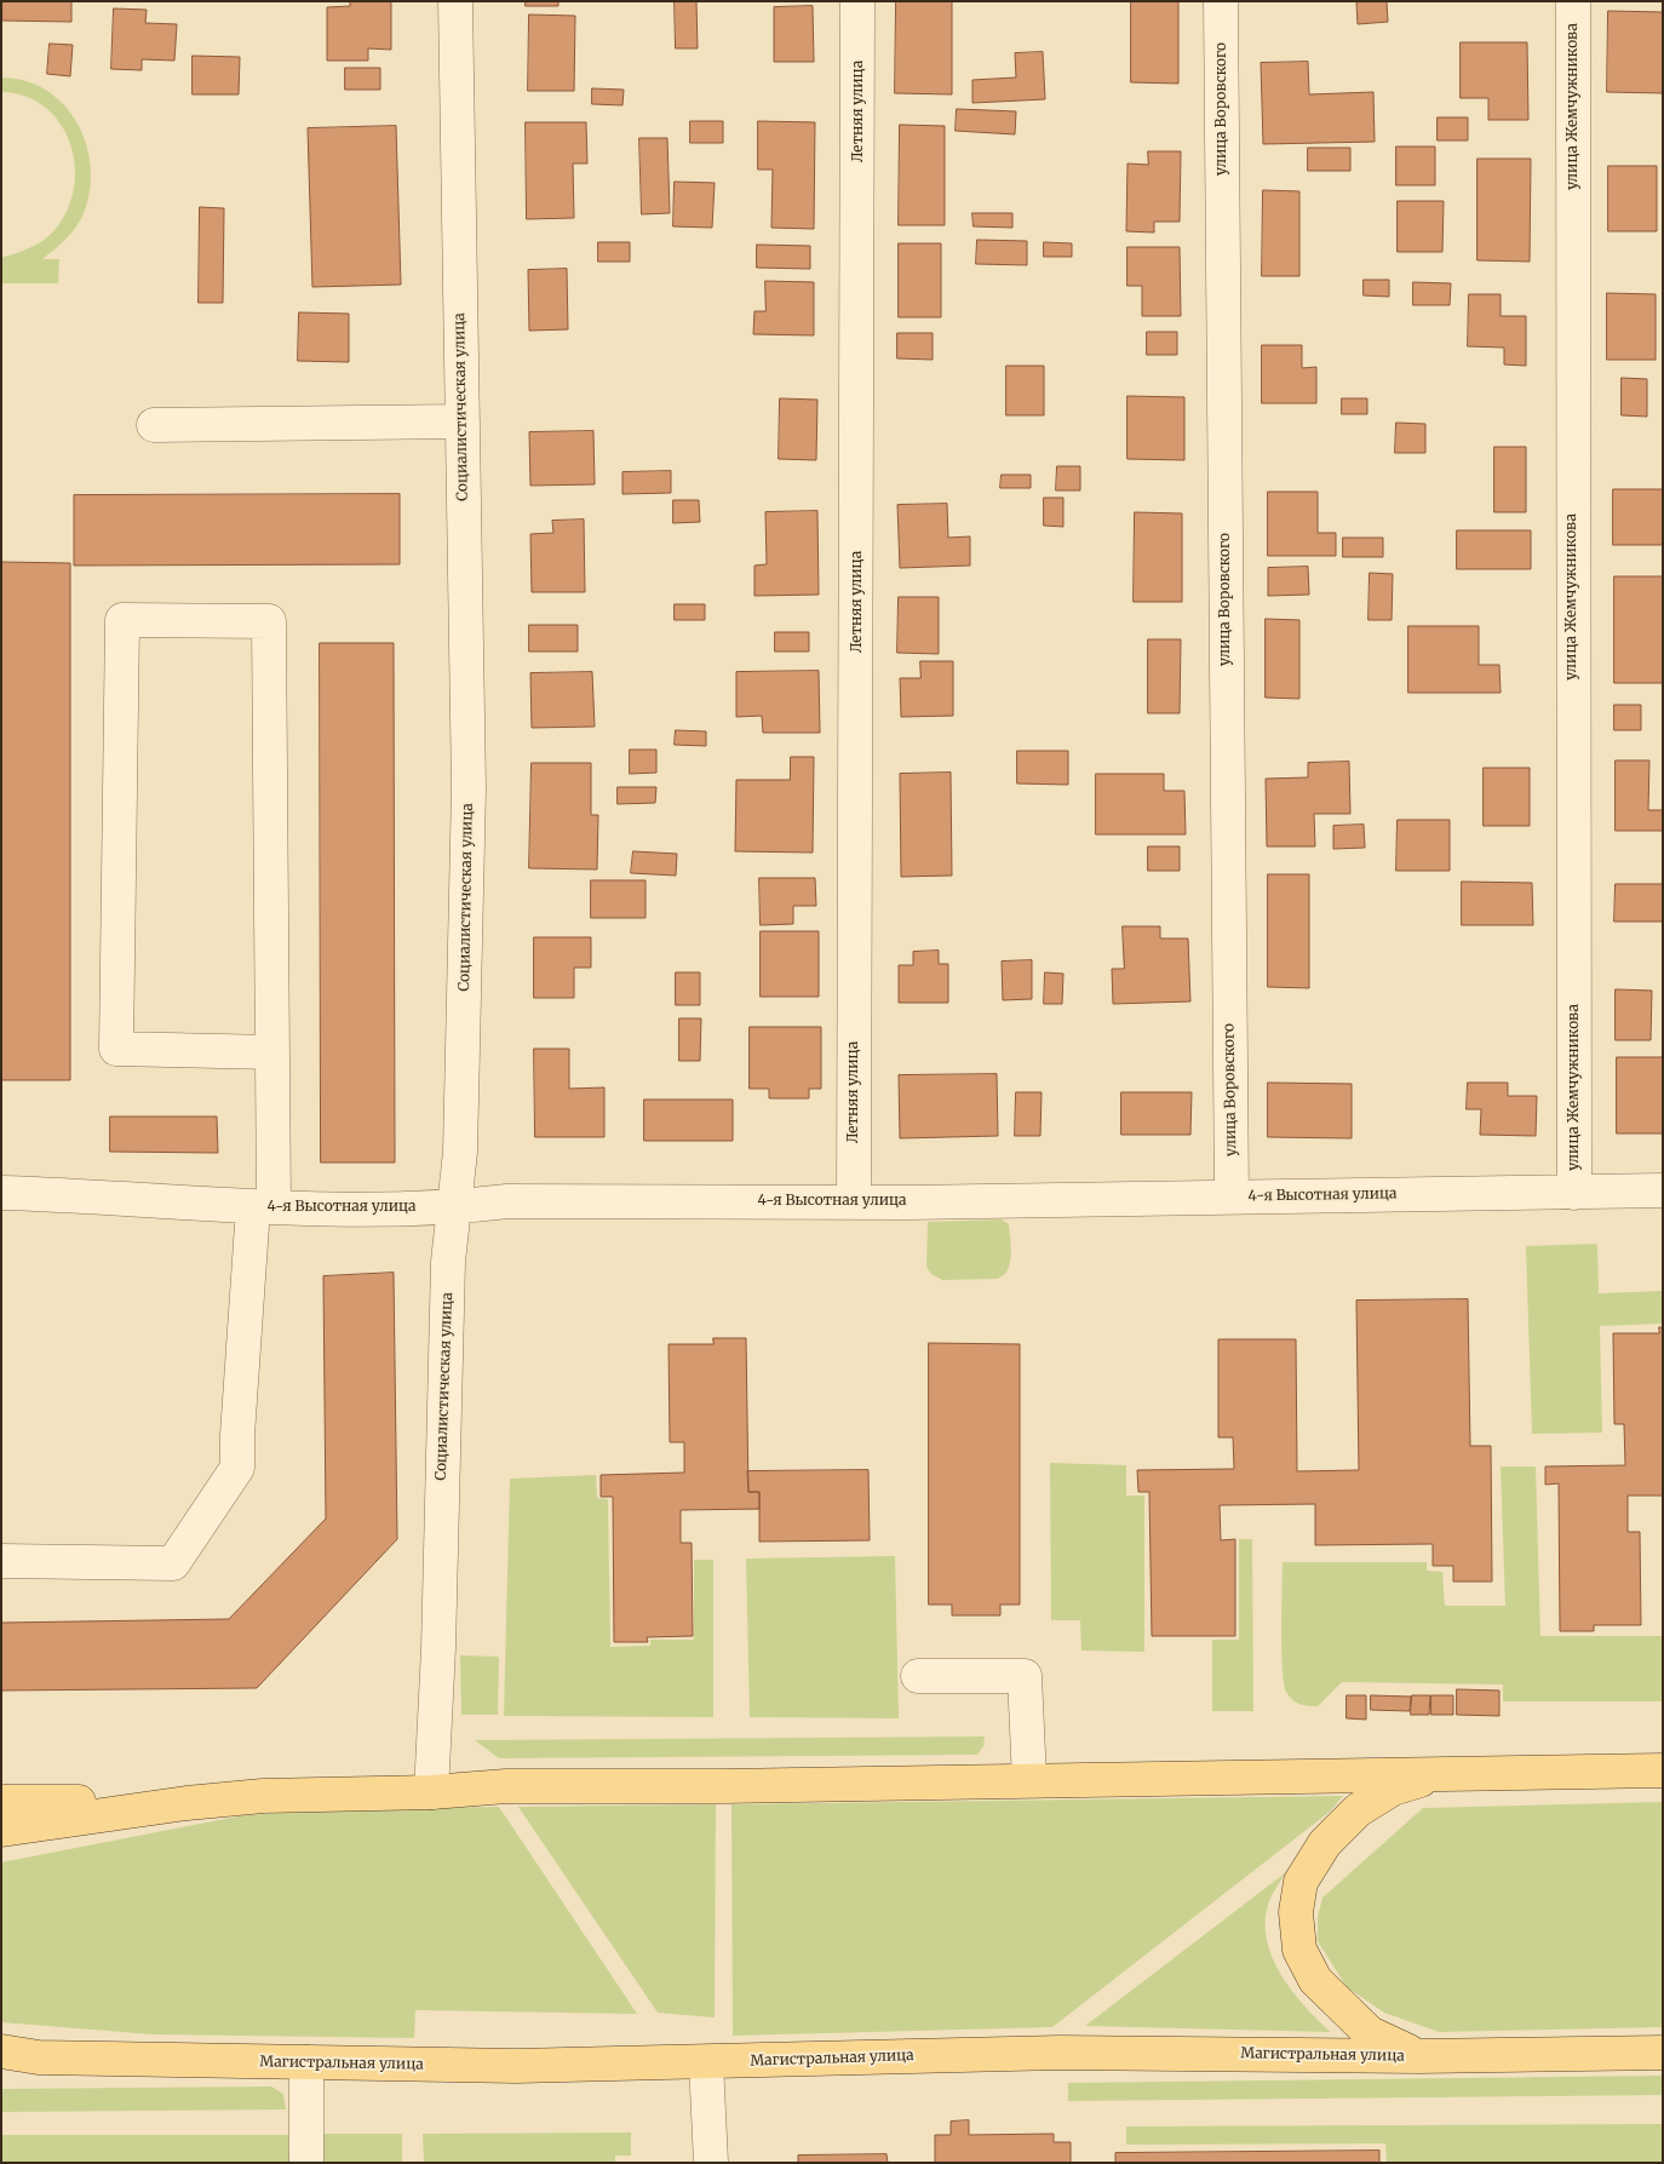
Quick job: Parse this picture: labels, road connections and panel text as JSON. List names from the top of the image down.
{
  "streets": {
    "main road": ["Магистральная улица"],
    "street": [
      "улица Жемчужникова",
      "улица Воровского",
      "Летняя улица",
      "Социалистическая улица",
      "4-я Высотная улица"
    ]
  },
  "crossings": [
    ["улица Жемчужникова", "4-я Высотная улица"],
    ["улица Воровского", "4-я Высотная улица"],
    ["Летняя улица", "4-я Высотная улица"],
    ["Социалистическая улица", "4-я Высотная улица"]
  ]
}
